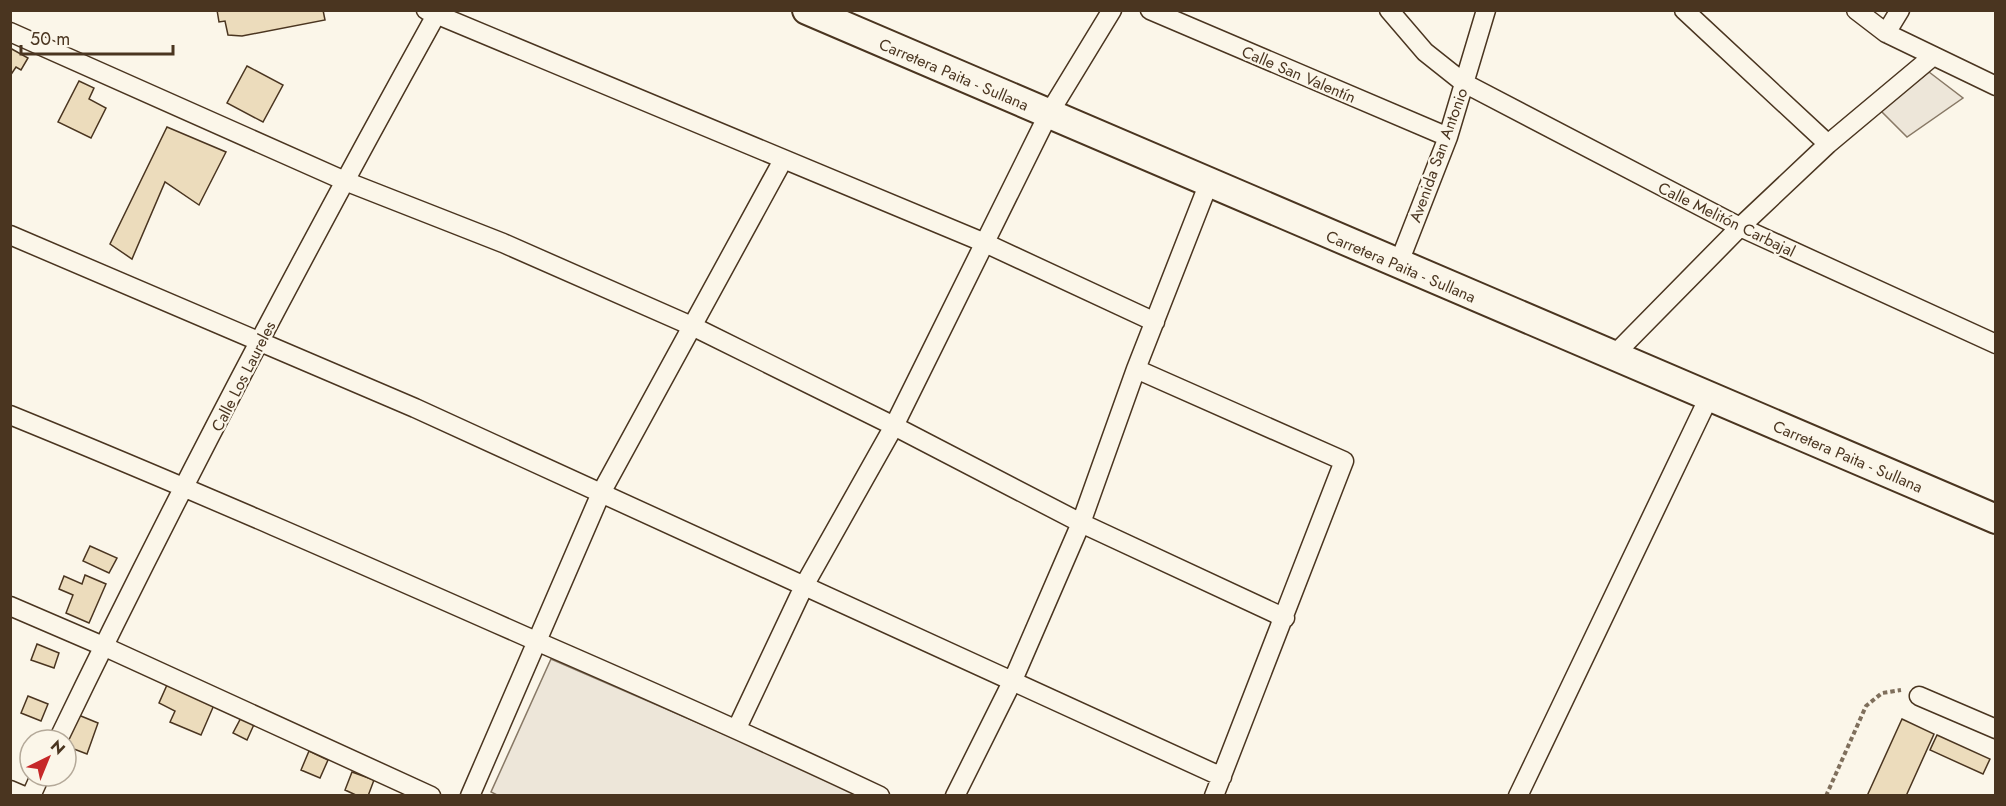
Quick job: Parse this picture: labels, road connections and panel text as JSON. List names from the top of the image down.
{
  "streets": {
    "main road": ["Carretera Paita - Sullana"],
    "street": [
      "Calle San Valentín",
      "Avenida San Antonio",
      "Calle Melitón Carbajal",
      "Calle Los Laureles"
    ]
  },
  "crossings": [
    ["Carretera Paita - Sullana", "Avenida San Antonio"],
    ["Calle San Valentín", "Avenida San Antonio"],
    ["Avenida San Antonio", "Calle Melitón Carbajal"]
  ],
  "scale_bar": "50 m",
  "north": "top right"
}
